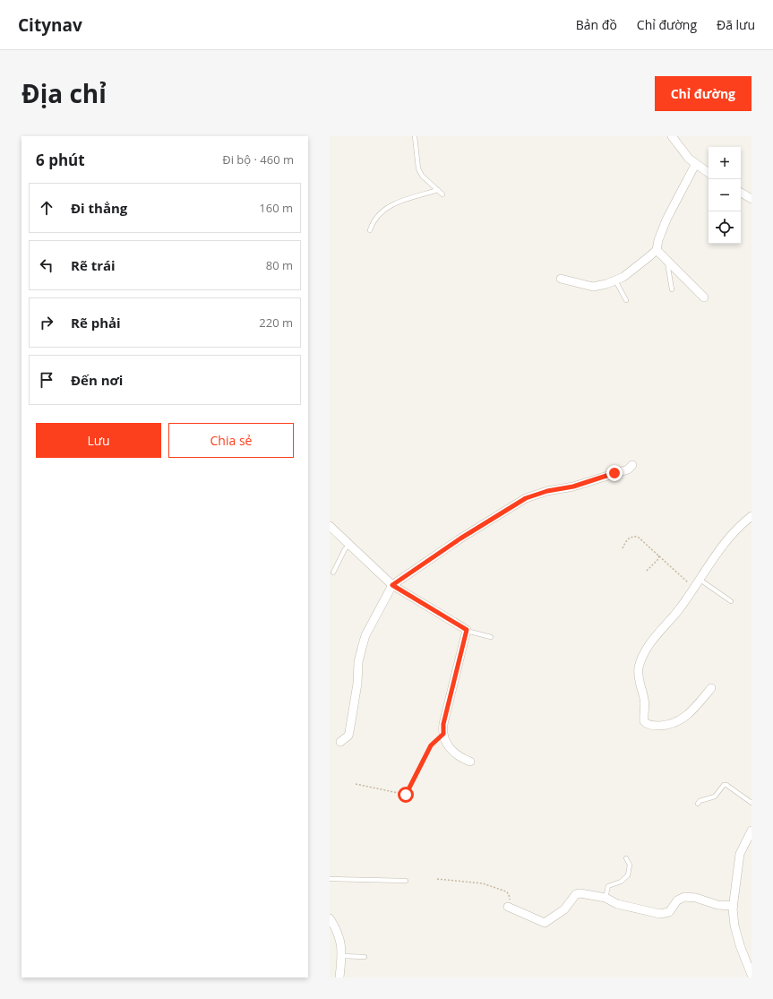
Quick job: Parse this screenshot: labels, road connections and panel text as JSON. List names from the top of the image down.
{
  "page": {
    "header": "Citynav",
    "nav": ["Bản đồ", "Chỉ đường", "Đã lưu"],
    "title": "Địa chỉ",
    "buttons": [
      "Chỉ đường",
      ["Lưu", "Chia sẻ"]
    ],
    "heading": ["6 phút", "Đi bộ · 460 m"],
    "map_buttons": ["+", "−"],
    "list": [
      ["Đi thẳng", "160 m"],
      ["Rẽ trái", "80 m"],
      ["Rẽ phải", "220 m"],
      "Đến nơi"
    ]
  }
}
